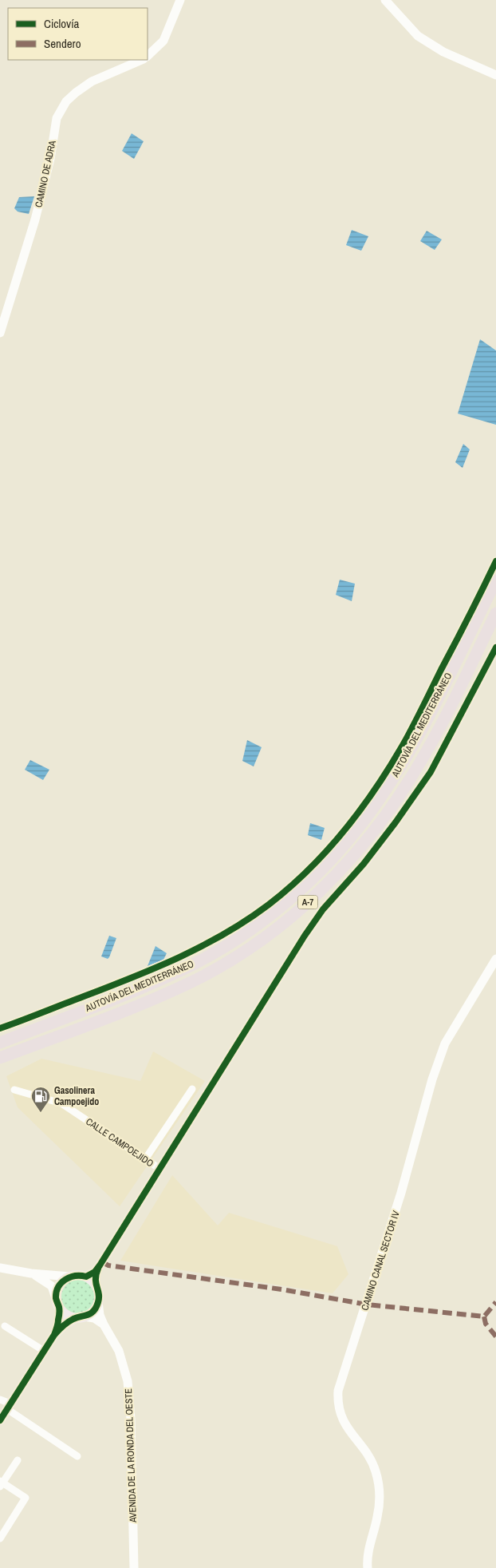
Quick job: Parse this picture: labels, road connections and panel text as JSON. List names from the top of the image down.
{
  "streets": {
    "highway": ["AUTOVÍA DEL MEDITERRÁNEO", "A-7"],
    "street": [
      "CAMINO DE ADRA",
      "CALLE CAMPOEJIDO",
      "CAMINO CANAL SECTOR IV",
      "AVENIDA DE LA RONDA DEL OESTE"
    ]
  },
  "places": {
    "fuel station": ["Gasolinera Campoejido"]
  },
  "legend": ["Ciclovía", "Sendero"]
}
